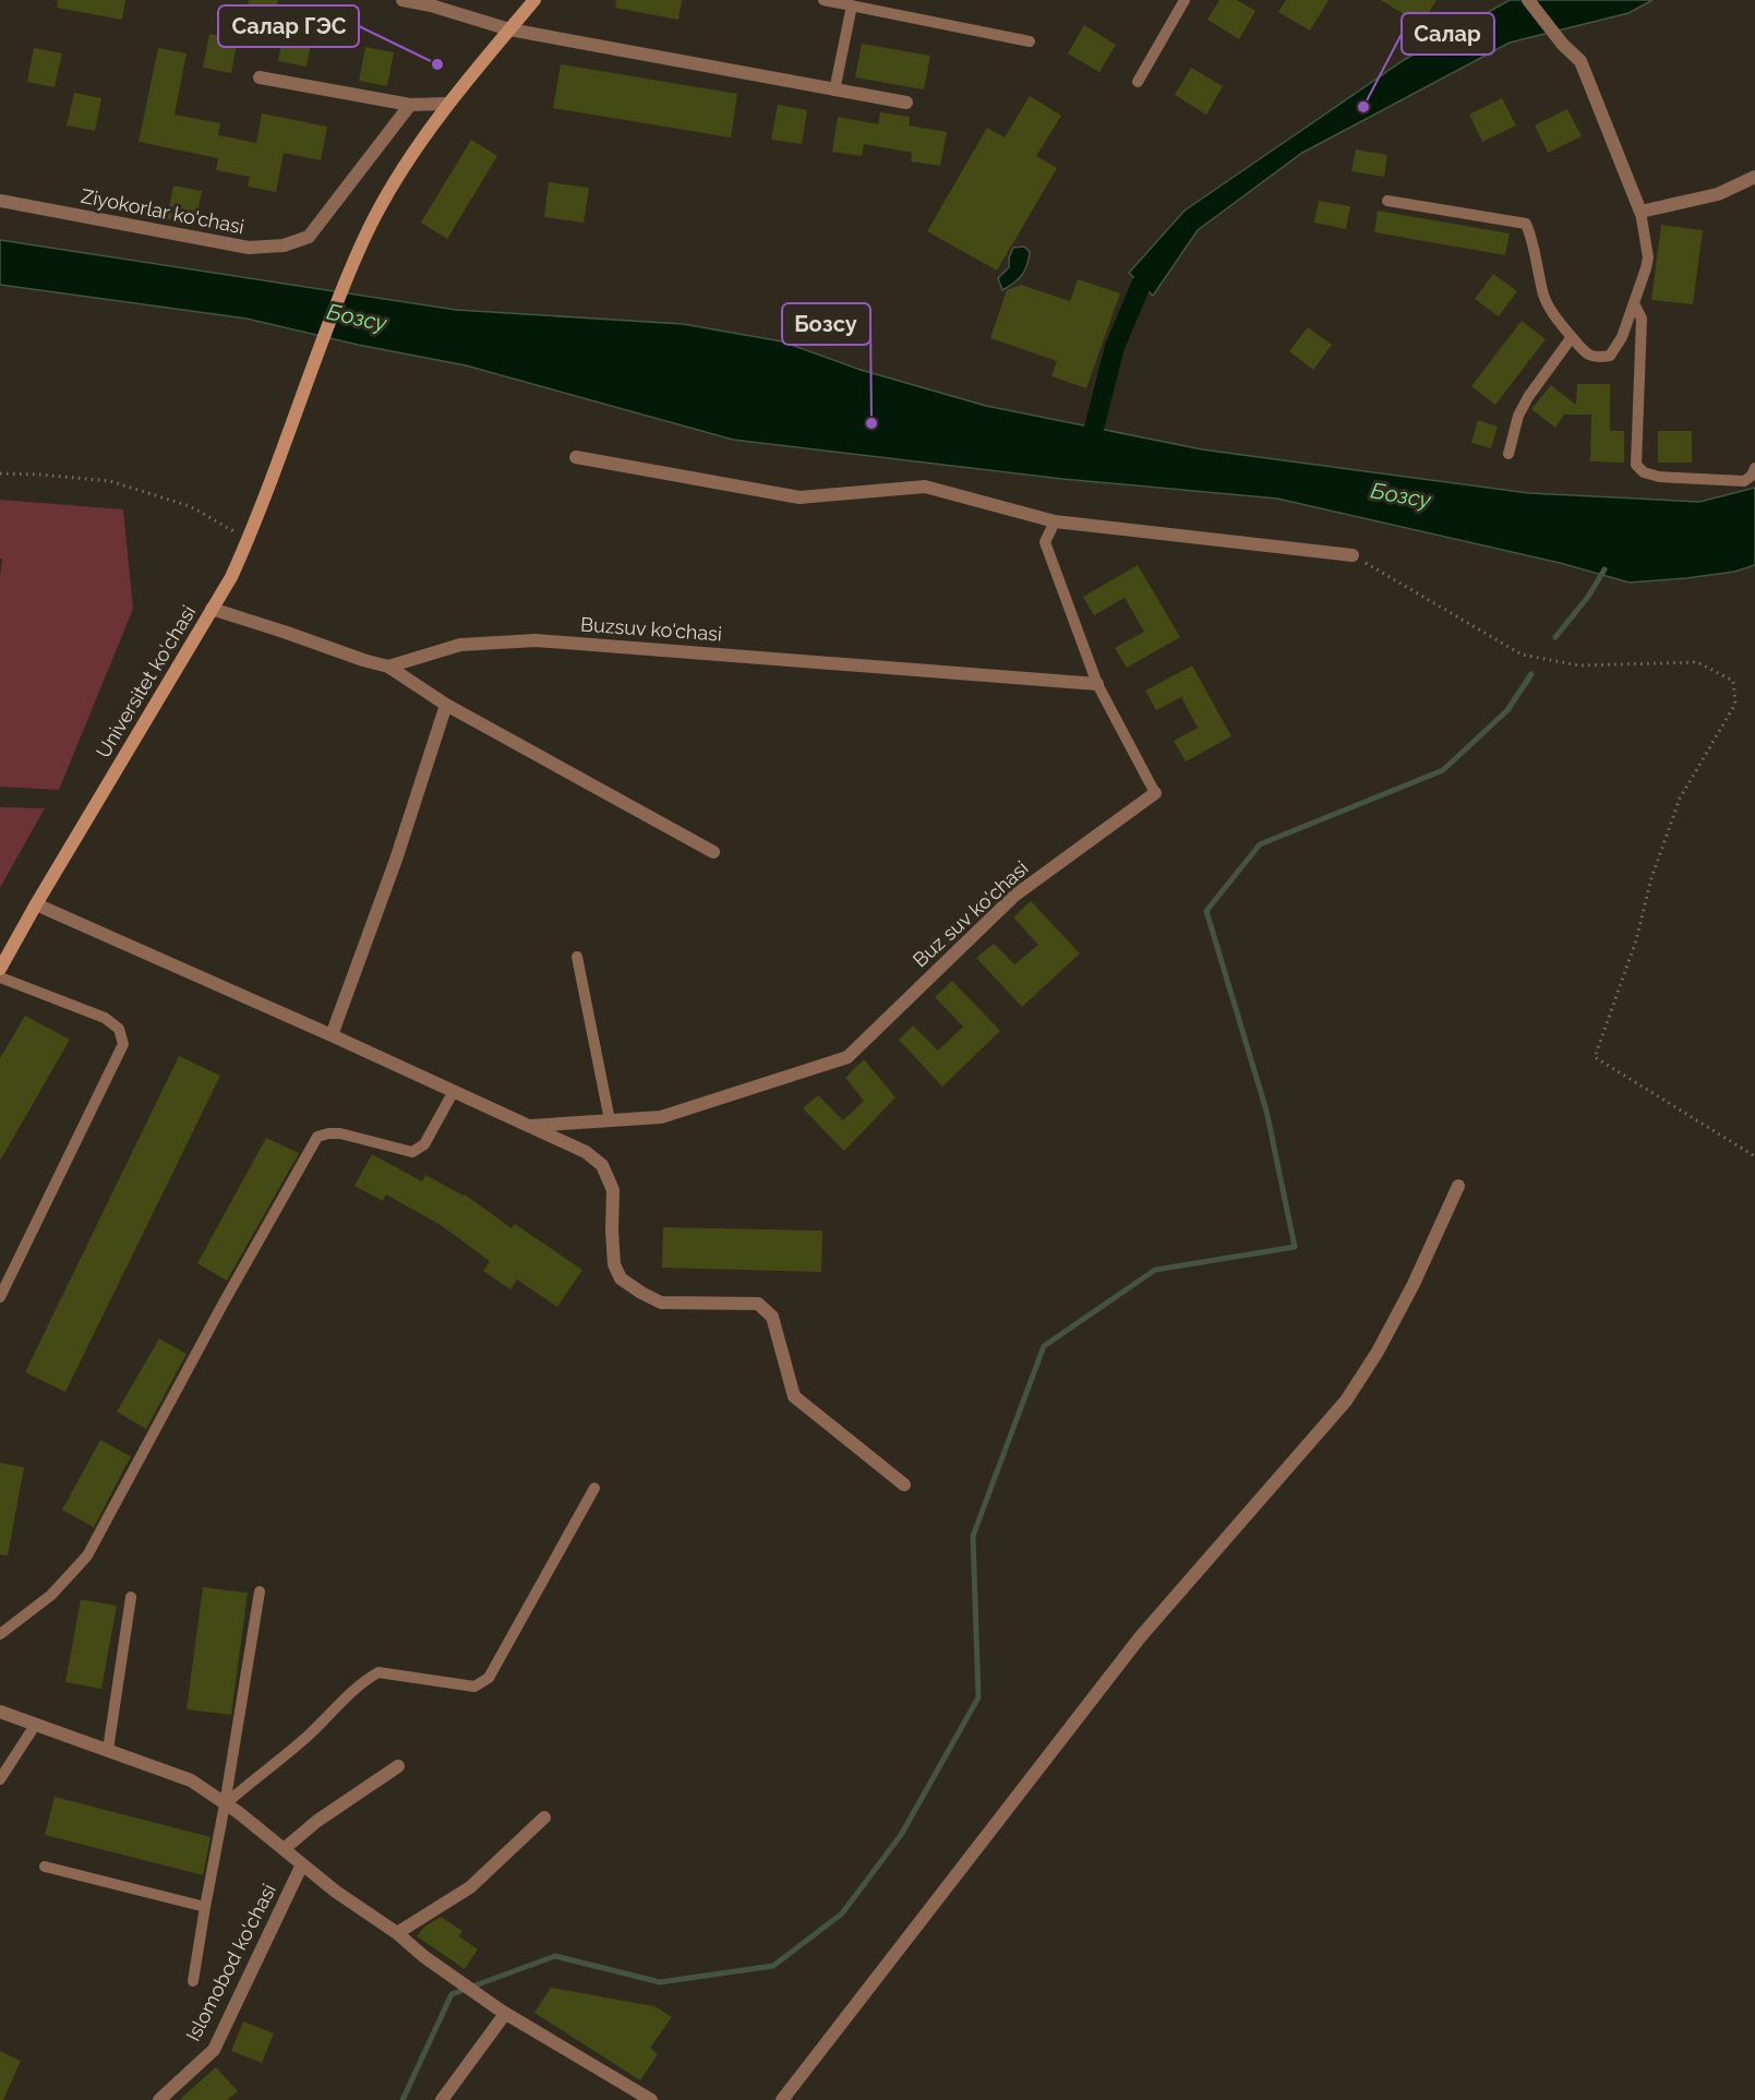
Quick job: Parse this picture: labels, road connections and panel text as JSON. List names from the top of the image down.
{
  "streets": {
    "main road": ["Universitet ko'chasi"],
    "street": [
      "Ziyokorlar ko'chasi",
      "Buzsuv ko'chasi",
      "Buz suv ko'chasi",
      "Islomobod ko'chasi"
    ]
  },
  "crossings": [
    ["Buzsuv ko'chasi", "Buz suv ko'chasi"]
  ],
  "water": ["Бозсу"],
  "places": ["Салар ГЭС", "Салар", "Бозсу"]
}
